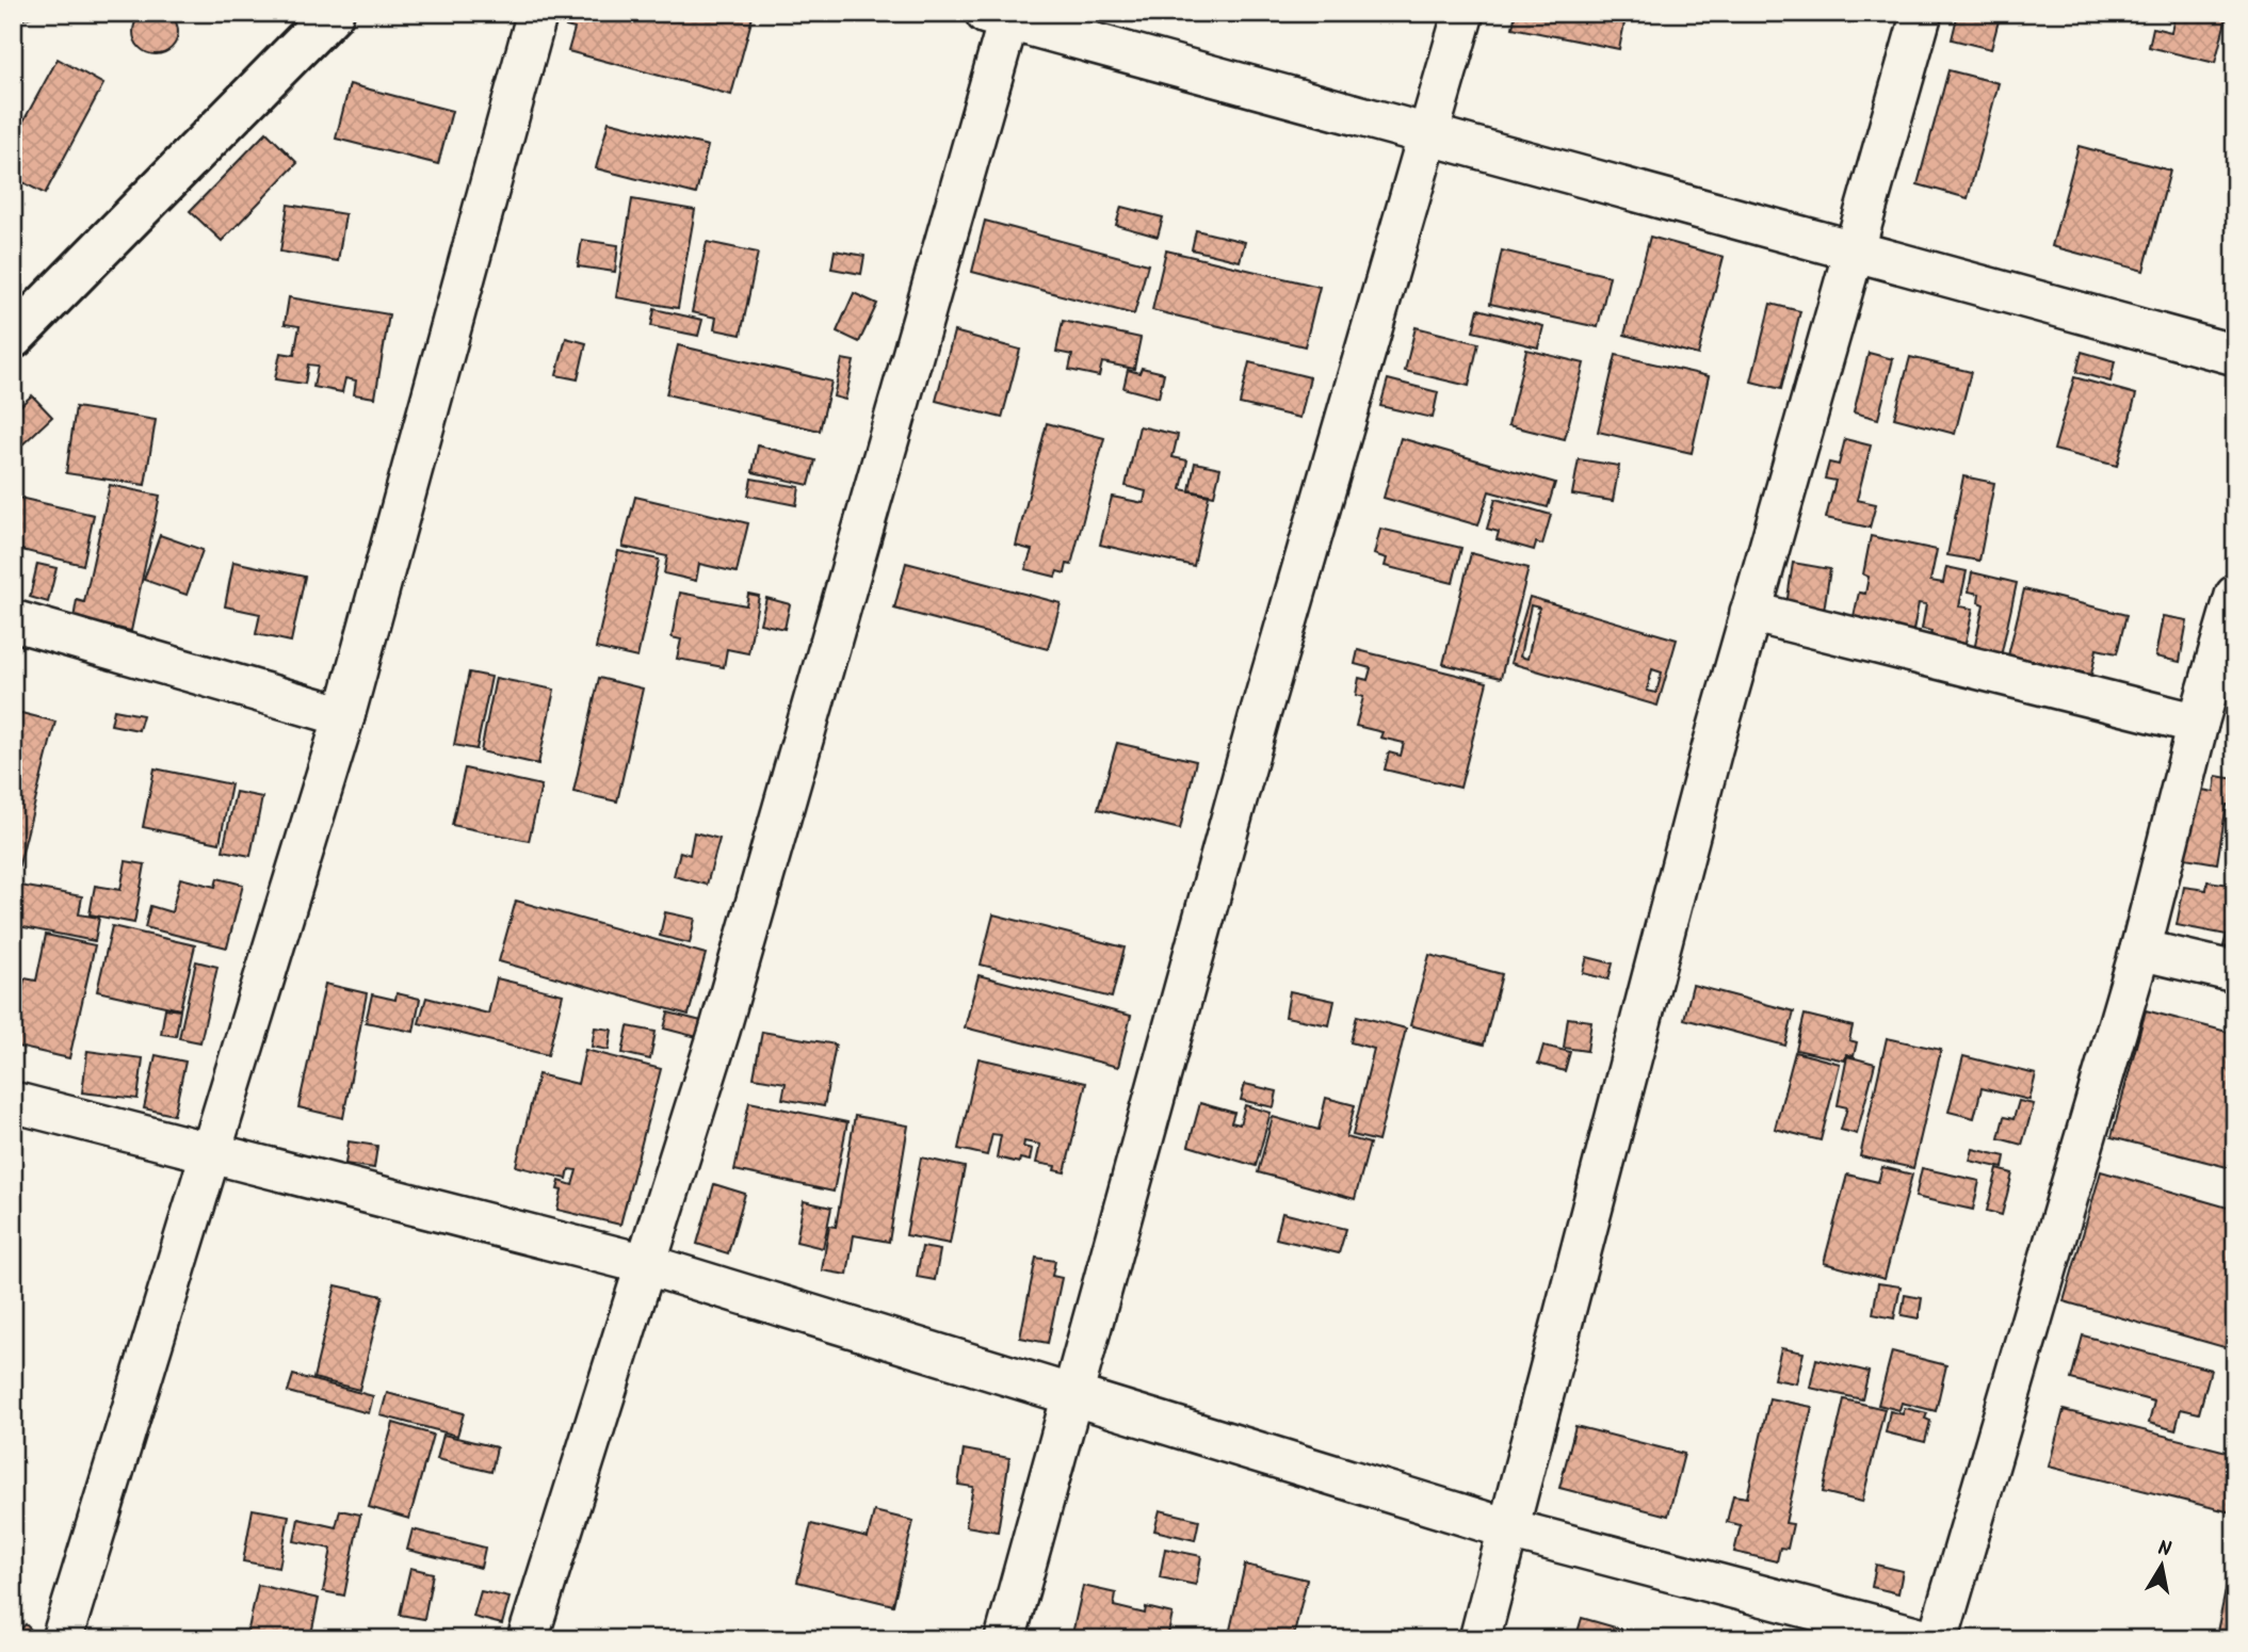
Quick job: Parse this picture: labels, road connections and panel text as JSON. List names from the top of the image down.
{
  "north": "top"
}
